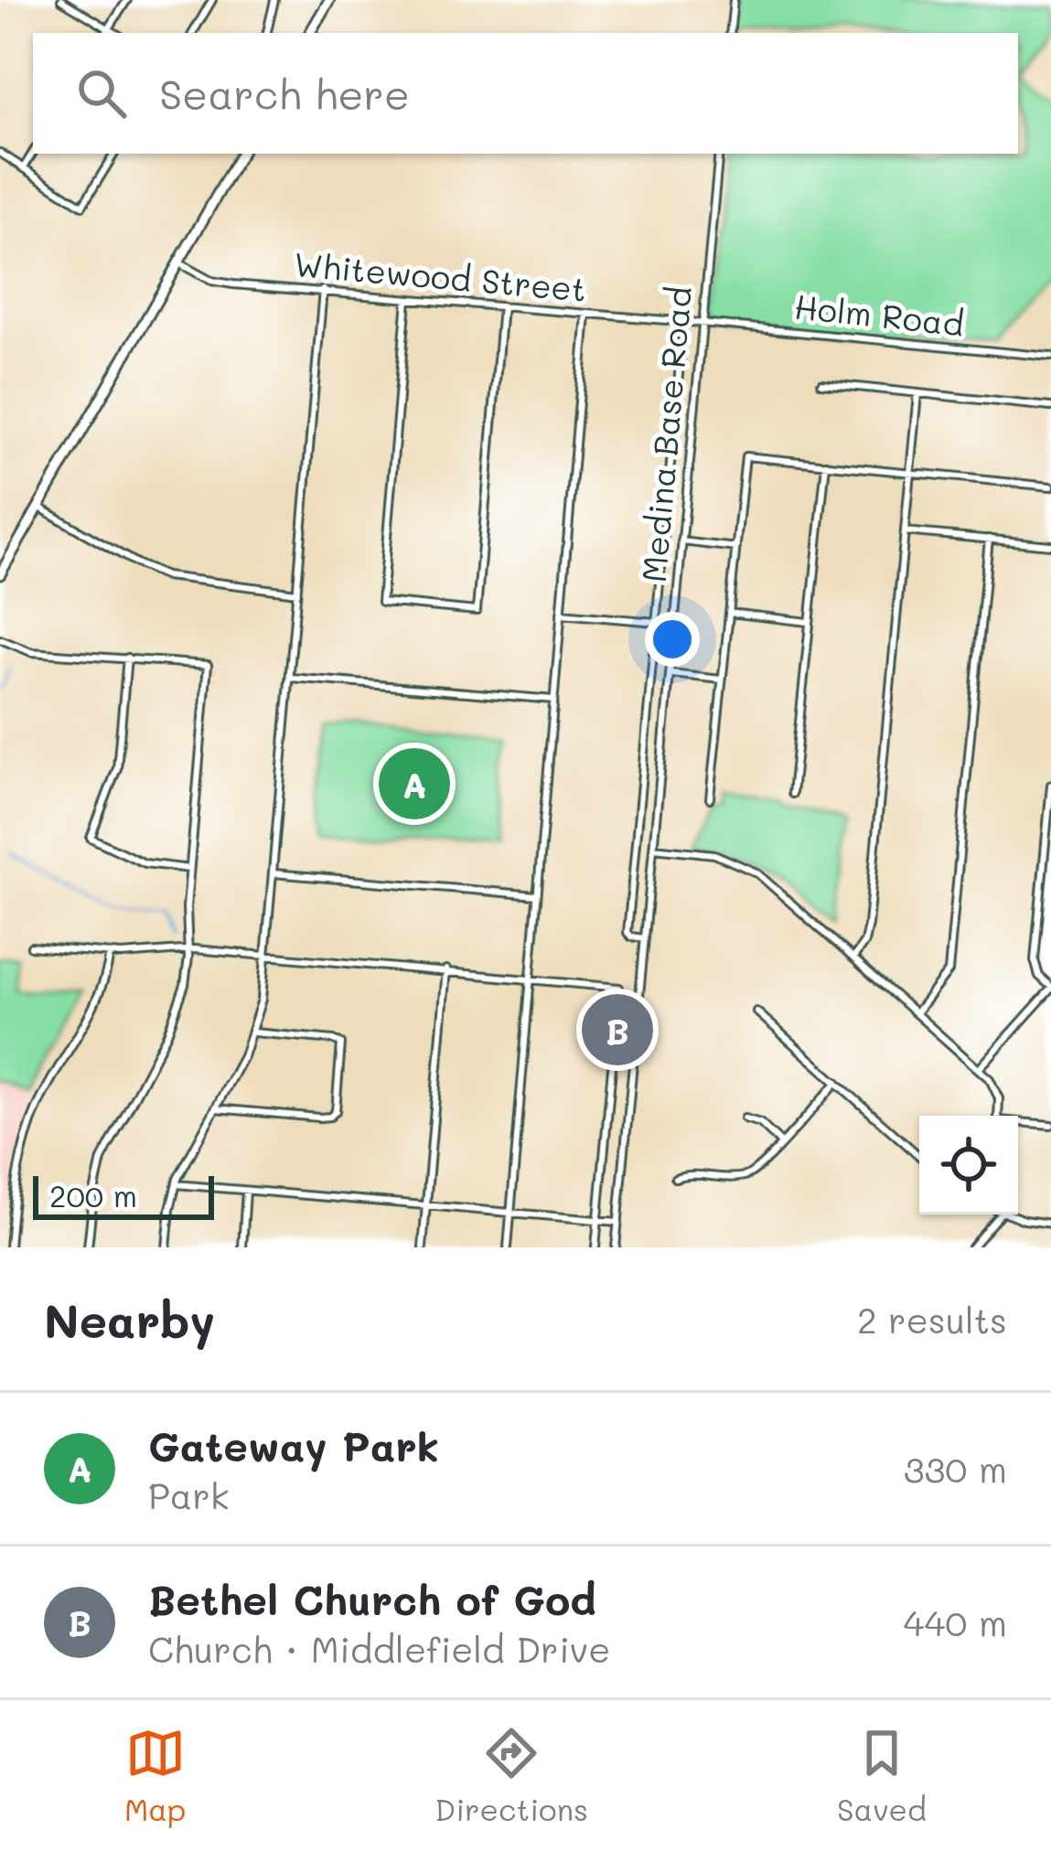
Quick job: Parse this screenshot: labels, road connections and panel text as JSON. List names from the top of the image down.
{
  "streets": {
    "street": ["Whitewood Street", "Holm Road", "Medina Base Road"]
  },
  "crossings": [
    ["Whitewood Street", "Holm Road"],
    ["Whitewood Street", "Medina Base Road"],
    ["Holm Road", "Medina Base Road"]
  ],
  "scale_bar": "200 m",
  "page": {
    "search": "Search here",
    "pins": ["A", "B"],
    "scale": "200 m",
    "heading": ["Nearby", "2 results"],
    "list": [
      {
        "mark": "A",
        "name": "Gateway Park",
        "note": "Park",
        "value": "330 m"
      },
      {
        "mark": "B",
        "name": "Bethel Church of God",
        "note": "Church · Middlefield Drive",
        "value": "440 m"
      }
    ],
    "nav": ["Map", "Directions", "Saved"]
  }
}
